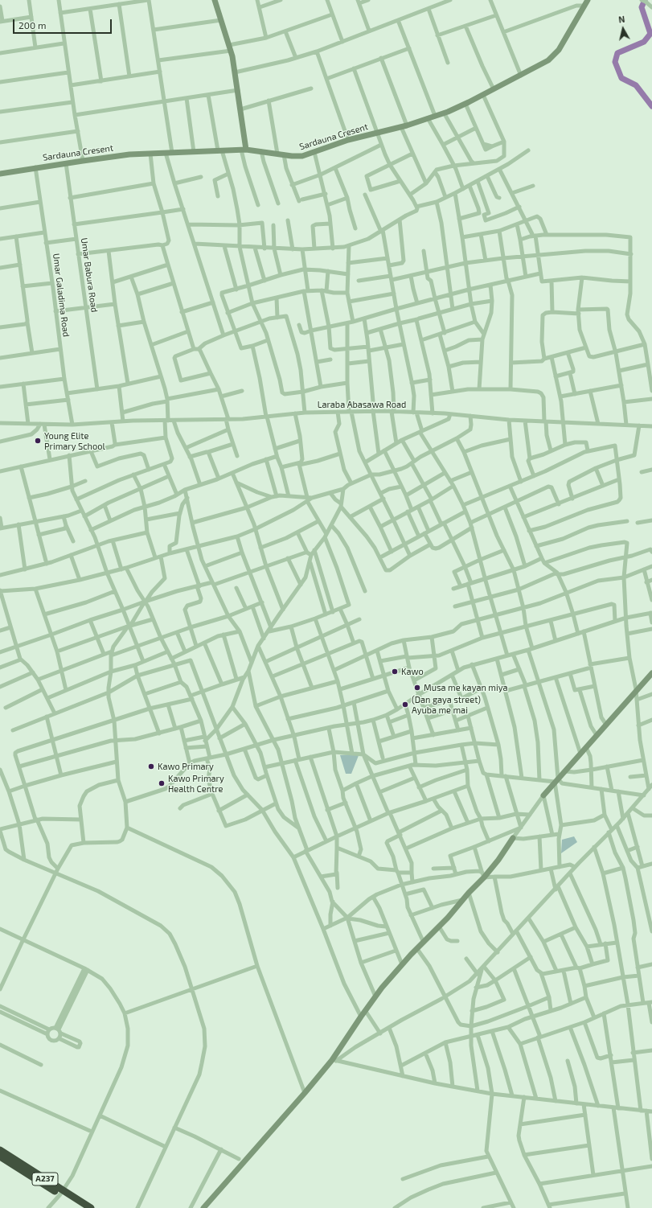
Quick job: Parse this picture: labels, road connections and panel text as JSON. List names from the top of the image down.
{
  "streets": {
    "highway": ["A237"],
    "street": [
      "Sardauna Cresent",
      "Umar Babura Road",
      "Umar Galadima Road",
      "Laraba Abasawa Road"
    ]
  },
  "crossings": [
    ["Sardauna Cresent", "Umar Babura Road"],
    ["Sardauna Cresent", "Umar Galadima Road"],
    ["Umar Galadima Road", "Laraba Abasawa Road"]
  ],
  "places": [
    "Young Elite Primary School",
    "Kawo",
    "Musa me kayan miya",
    "(Dan gaya street) Ayuba me mai",
    "Kawo Primary",
    "Kawo Primary Health Centre"
  ],
  "scale_bar": "200 m",
  "north": "top"
}
